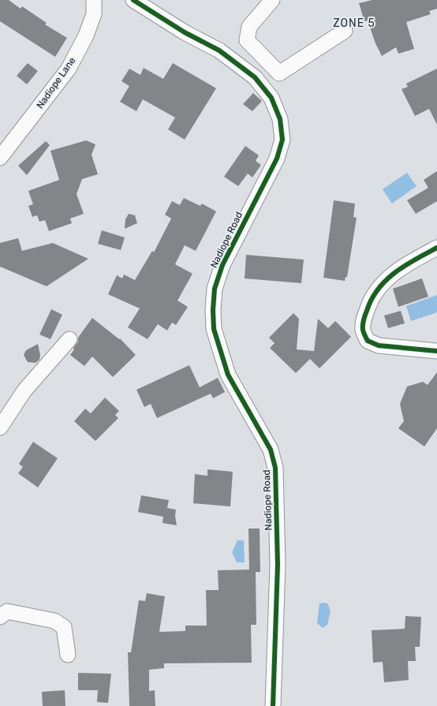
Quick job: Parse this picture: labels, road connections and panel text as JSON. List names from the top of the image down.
{
  "streets": {
    "street": ["Nadiope Lane", "Nadiope Road"]
  },
  "districts": ["ZONE 5"]
}
